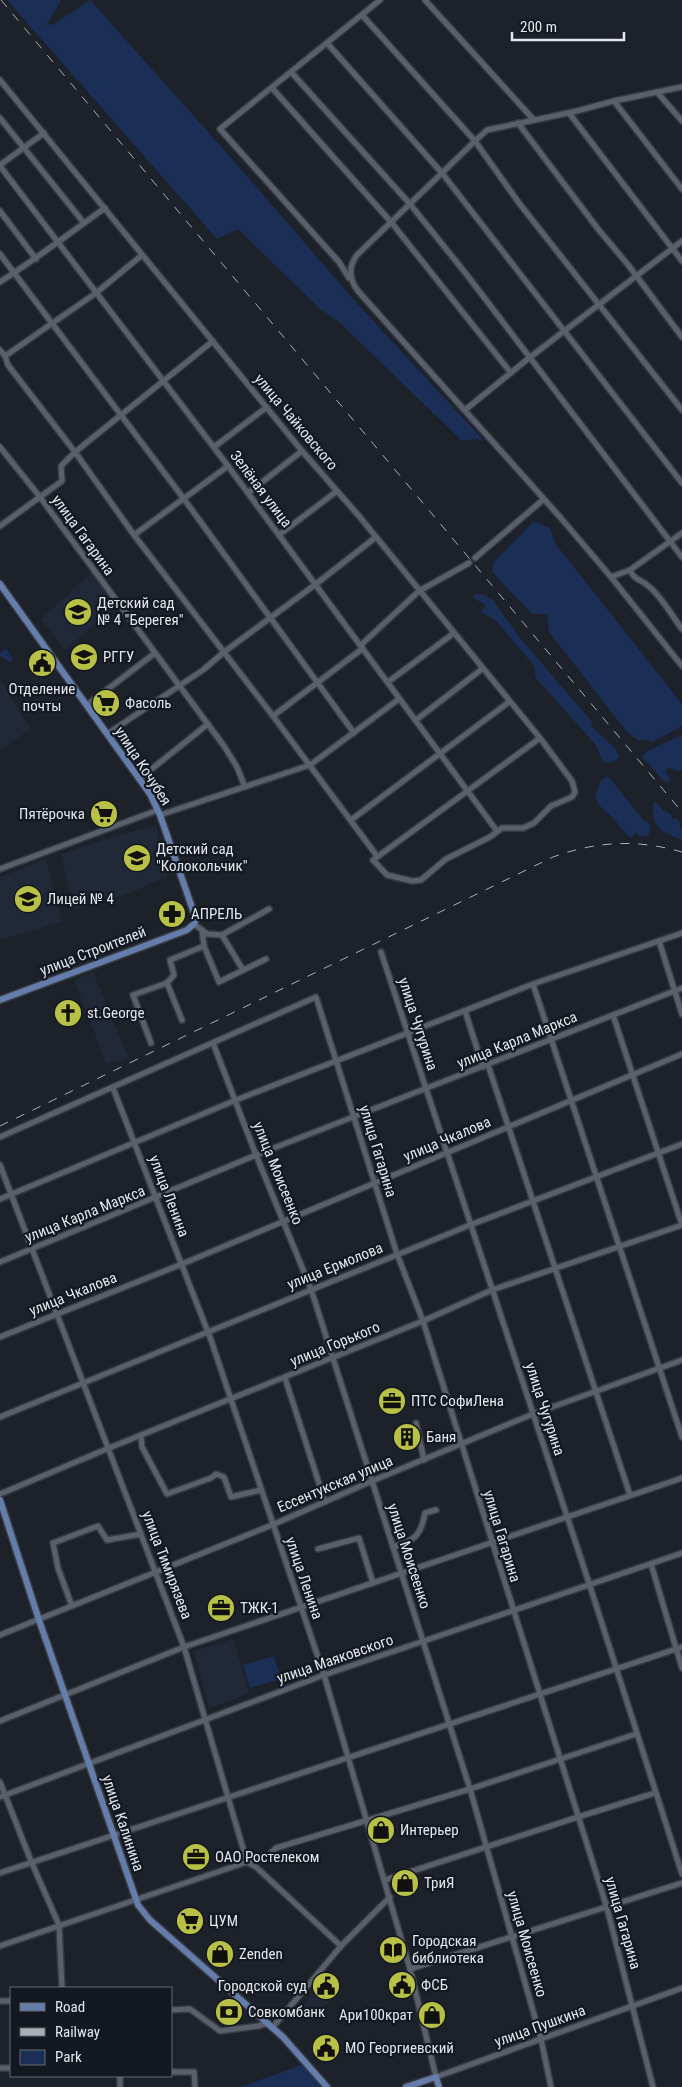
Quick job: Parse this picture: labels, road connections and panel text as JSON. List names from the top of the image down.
{
  "streets": {
    "main road": [
      "улица Кочубея",
      "улица Строителей",
      "улица Ленина",
      "улица Калинина",
      "улица Пушкина"
    ],
    "street": [
      "улица Чайковского",
      "Зелёная улица",
      "улица Гагарина",
      "улица Чугурина",
      "улица Карла Маркса",
      "улица Чкалова",
      "улица Моисеенко",
      "улица Ермолова",
      "улица Горького",
      "Ессентукская улица",
      "улица Тимирязева",
      "улица Маяковского"
    ]
  },
  "crossings": [
    ["улица Чайковского", "Зелёная улица"],
    ["улица Гагарина", "улица Карла Маркса"],
    ["улица Гагарина", "улица Чкалова"],
    ["улица Гагарина", "улица Моисеенко"],
    ["улица Гагарина", "улица Ермолова"],
    ["улица Гагарина", "улица Горького"],
    ["улица Гагарина", "Ессентукская улица"],
    ["улица Гагарина", "улица Маяковского"],
    ["улица Гагарина", "улица Пушкина"],
    ["улица Кочубея", "улица Строителей"],
    ["улица Чугурина", "улица Карла Маркса"],
    ["улица Чугурина", "улица Чкалова"],
    ["улица Чугурина", "улица Ермолова"],
    ["улица Чугурина", "улица Горького"],
    ["улица Чугурина", "Ессентукская улица"],
    ["улица Чугурина", "улица Маяковского"],
    ["улица Карла Маркса", "улица Моисеенко"],
    ["улица Карла Маркса", "улица Ленина"],
    ["улица Карла Маркса", "улица Тимирязева"],
    ["улица Чкалова", "улица Моисеенко"],
    ["улица Чкалова", "улица Ленина"],
    ["улица Чкалова", "улица Тимирязева"],
    ["улица Моисеенко", "улица Ермолова"],
    ["улица Моисеенко", "улица Горького"],
    ["улица Моисеенко", "Ессентукская улица"],
    ["улица Моисеенко", "улица Маяковского"],
    ["улица Моисеенко", "улица Пушкина"],
    ["улица Ленина", "улица Ермолова"],
    ["улица Ленина", "улица Горького"],
    ["улица Ленина", "Ессентукская улица"],
    ["улица Ленина", "улица Маяковского"],
    ["улица Ленина", "улица Пушкина"],
    ["улица Ермолова", "улица Тимирязева"],
    ["улица Горького", "улица Тимирязева"],
    ["Ессентукская улица", "улица Тимирязева"],
    ["Ессентукская улица", "улица Калинина"],
    ["улица Тимирязева", "улица Маяковского"],
    ["улица Маяковского", "улица Калинина"]
  ],
  "places": {
    "school or university": [
      "Детский сад № 4 \"Берегея\"",
      "РГГУ",
      "Детский сад \"Колокольчик\"",
      "Лицей № 4"
    ],
    "public building": [
      "Отделение почты",
      "ФСБ",
      "Городской суд",
      "МО Георгиевский"
    ],
    "supermarket": ["Фасоль", "Пятёрочка", "ЦУМ"],
    "pharmacy": ["АПРЕЛЬ"],
    "church": ["st.George"],
    "office": ["ПТС СофиЛена", "ТЖК-1", "ОАО Ростелеком"],
    "building": ["Баня"],
    "shop": [
      "Интерьер",
      "ТриЯ",
      "Zenden",
      "Ари100крат"
    ],
    "library": ["Городская библиотека"],
    "bank": ["Совкомбанк"]
  },
  "legend": ["Road", "Railway", "Park"],
  "scale_bar": "200 m"
}
